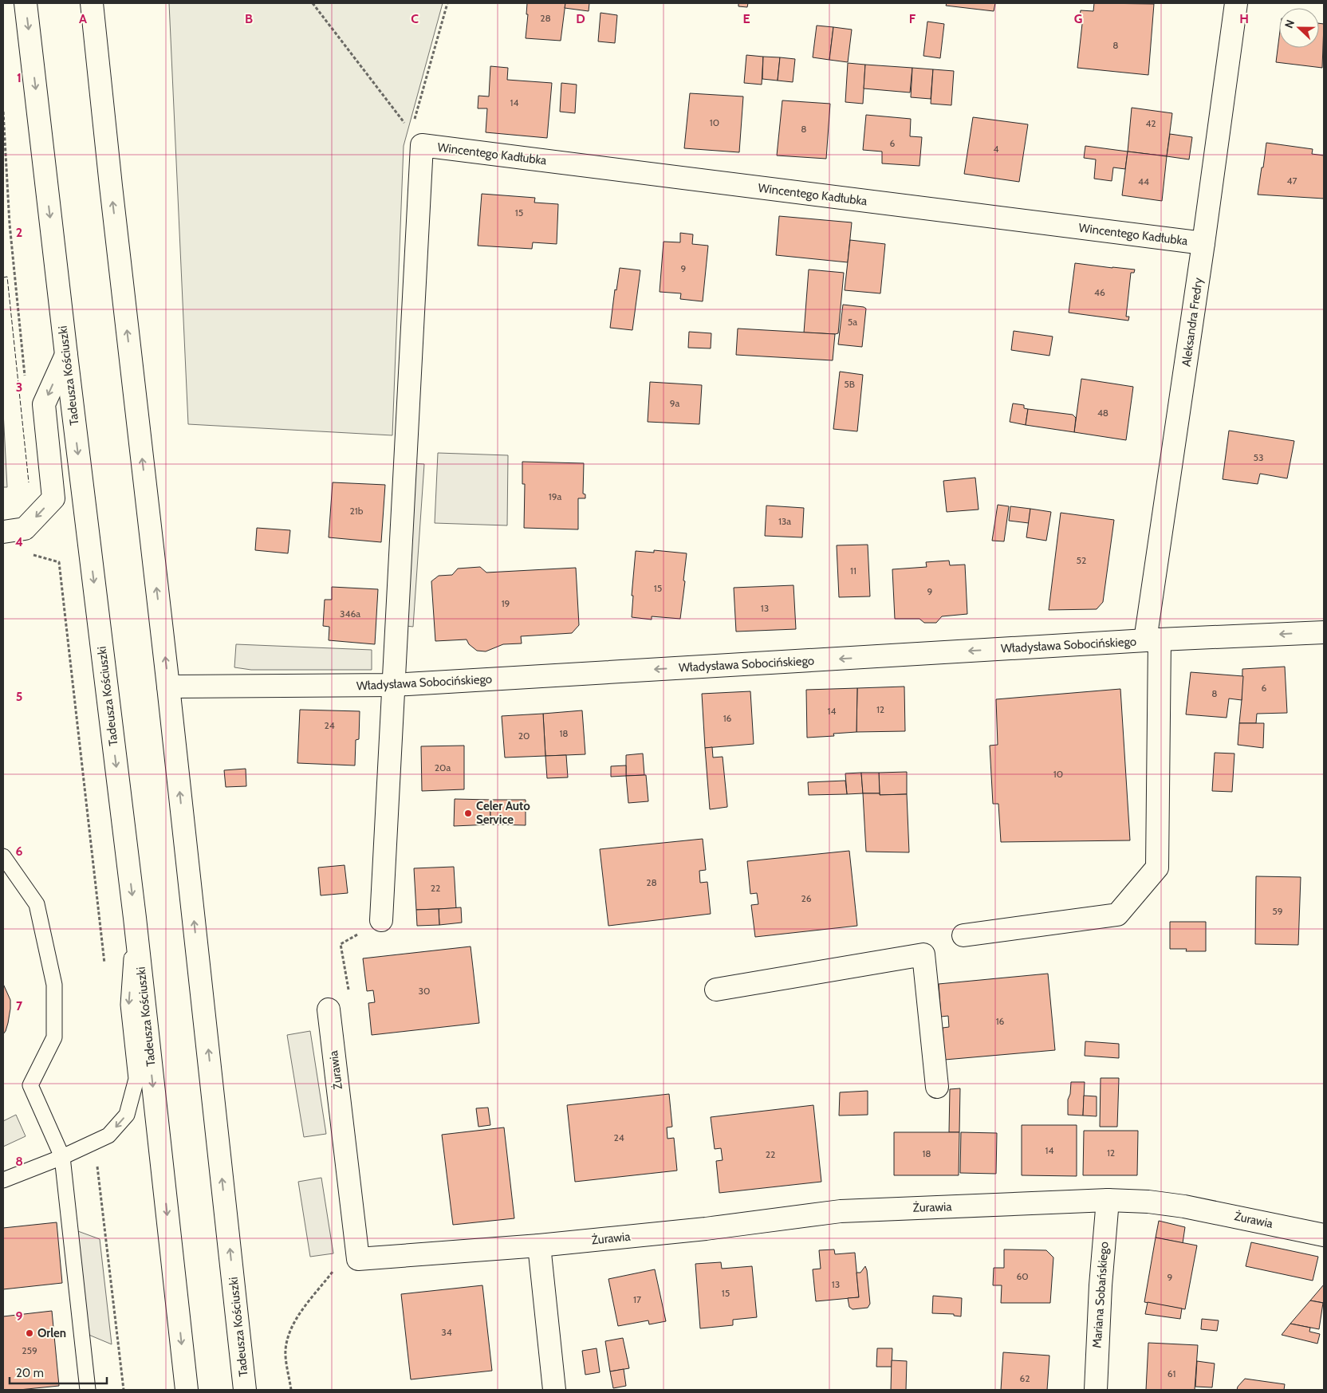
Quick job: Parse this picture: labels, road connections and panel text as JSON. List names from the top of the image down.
{
  "streets": {
    "street": [
      "Wincentego Kadłubka",
      "Aleksandra Fredry",
      "Tadeusza Kościuszki",
      "Władysława Sobocińskiego",
      "Żurawia",
      "Mariana Sobańskiego"
    ]
  },
  "crossings": [
    ["Wincentego Kadłubka", "Aleksandra Fredry"],
    ["Aleksandra Fredry", "Władysława Sobocińskiego"],
    ["Tadeusza Kościuszki", "Władysława Sobocińskiego"],
    ["Żurawia", "Mariana Sobańskiego"]
  ],
  "one_way": ["Władysława Sobocińskiego"],
  "places": ["Celer Auto Service", "Orlen"],
  "house_numbers": [
    "28",
    "8",
    "14",
    "10",
    "42",
    "8",
    "6",
    "4",
    "47",
    "44",
    "15",
    "9",
    "46",
    "5a",
    "5B",
    "9a",
    "48",
    "53",
    "19a",
    "21b",
    "13a",
    "52",
    "11",
    "15",
    "9",
    "19",
    "13",
    "346a",
    "6",
    "8",
    "12",
    "14",
    "16",
    "24",
    "18",
    "20",
    "20a",
    "10",
    "28",
    "22",
    "26",
    "59",
    "30",
    "16",
    "24",
    "14",
    "12",
    "18",
    "22",
    "60",
    "9",
    "13",
    "15",
    "17",
    "34",
    "259",
    "61",
    "62"
  ],
  "scale_bar": "20 m",
  "north": "left",
  "grid": {
    "columns": [
      "A",
      "B",
      "C",
      "D",
      "E",
      "F",
      "G",
      "H"
    ],
    "rows": [
      "1",
      "2",
      "3",
      "4",
      "5",
      "6",
      "7",
      "8",
      "9"
    ]
  }
}
